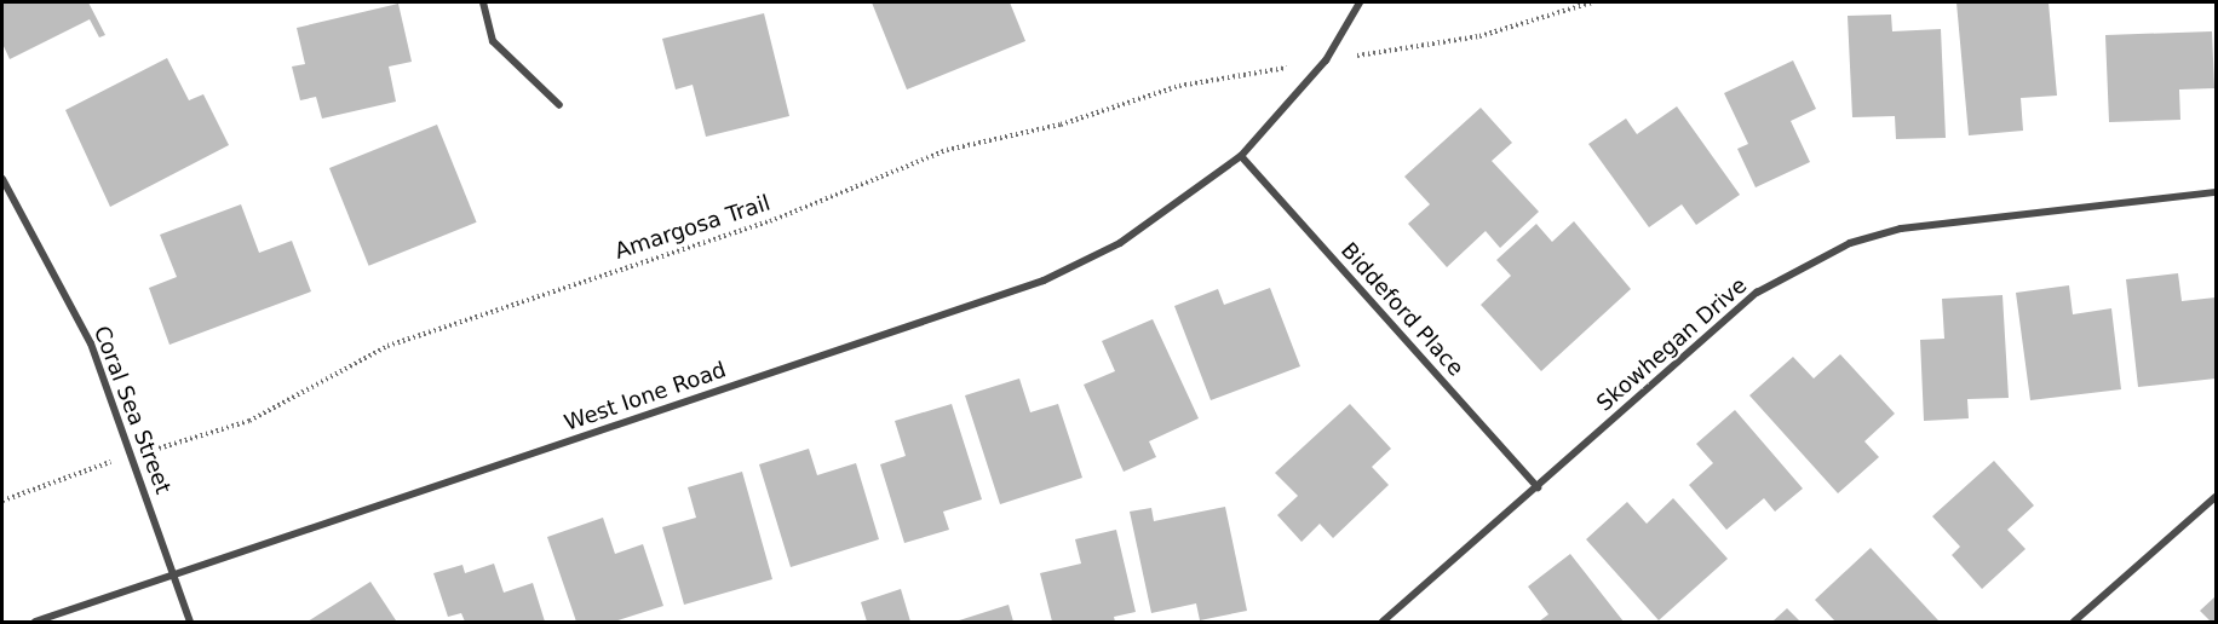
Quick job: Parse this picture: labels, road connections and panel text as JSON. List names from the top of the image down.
{
  "streets": {
    "street": [
      "Biddeford Place",
      "Skowhegan Drive",
      "West Ione Road",
      "Coral Sea Street"
    ],
    "path": ["Amargosa Trail"]
  },
  "crossings": [
    ["Biddeford Place", "Skowhegan Drive"],
    ["Biddeford Place", "West Ione Road"],
    ["West Ione Road", "Coral Sea Street"]
  ]
}
